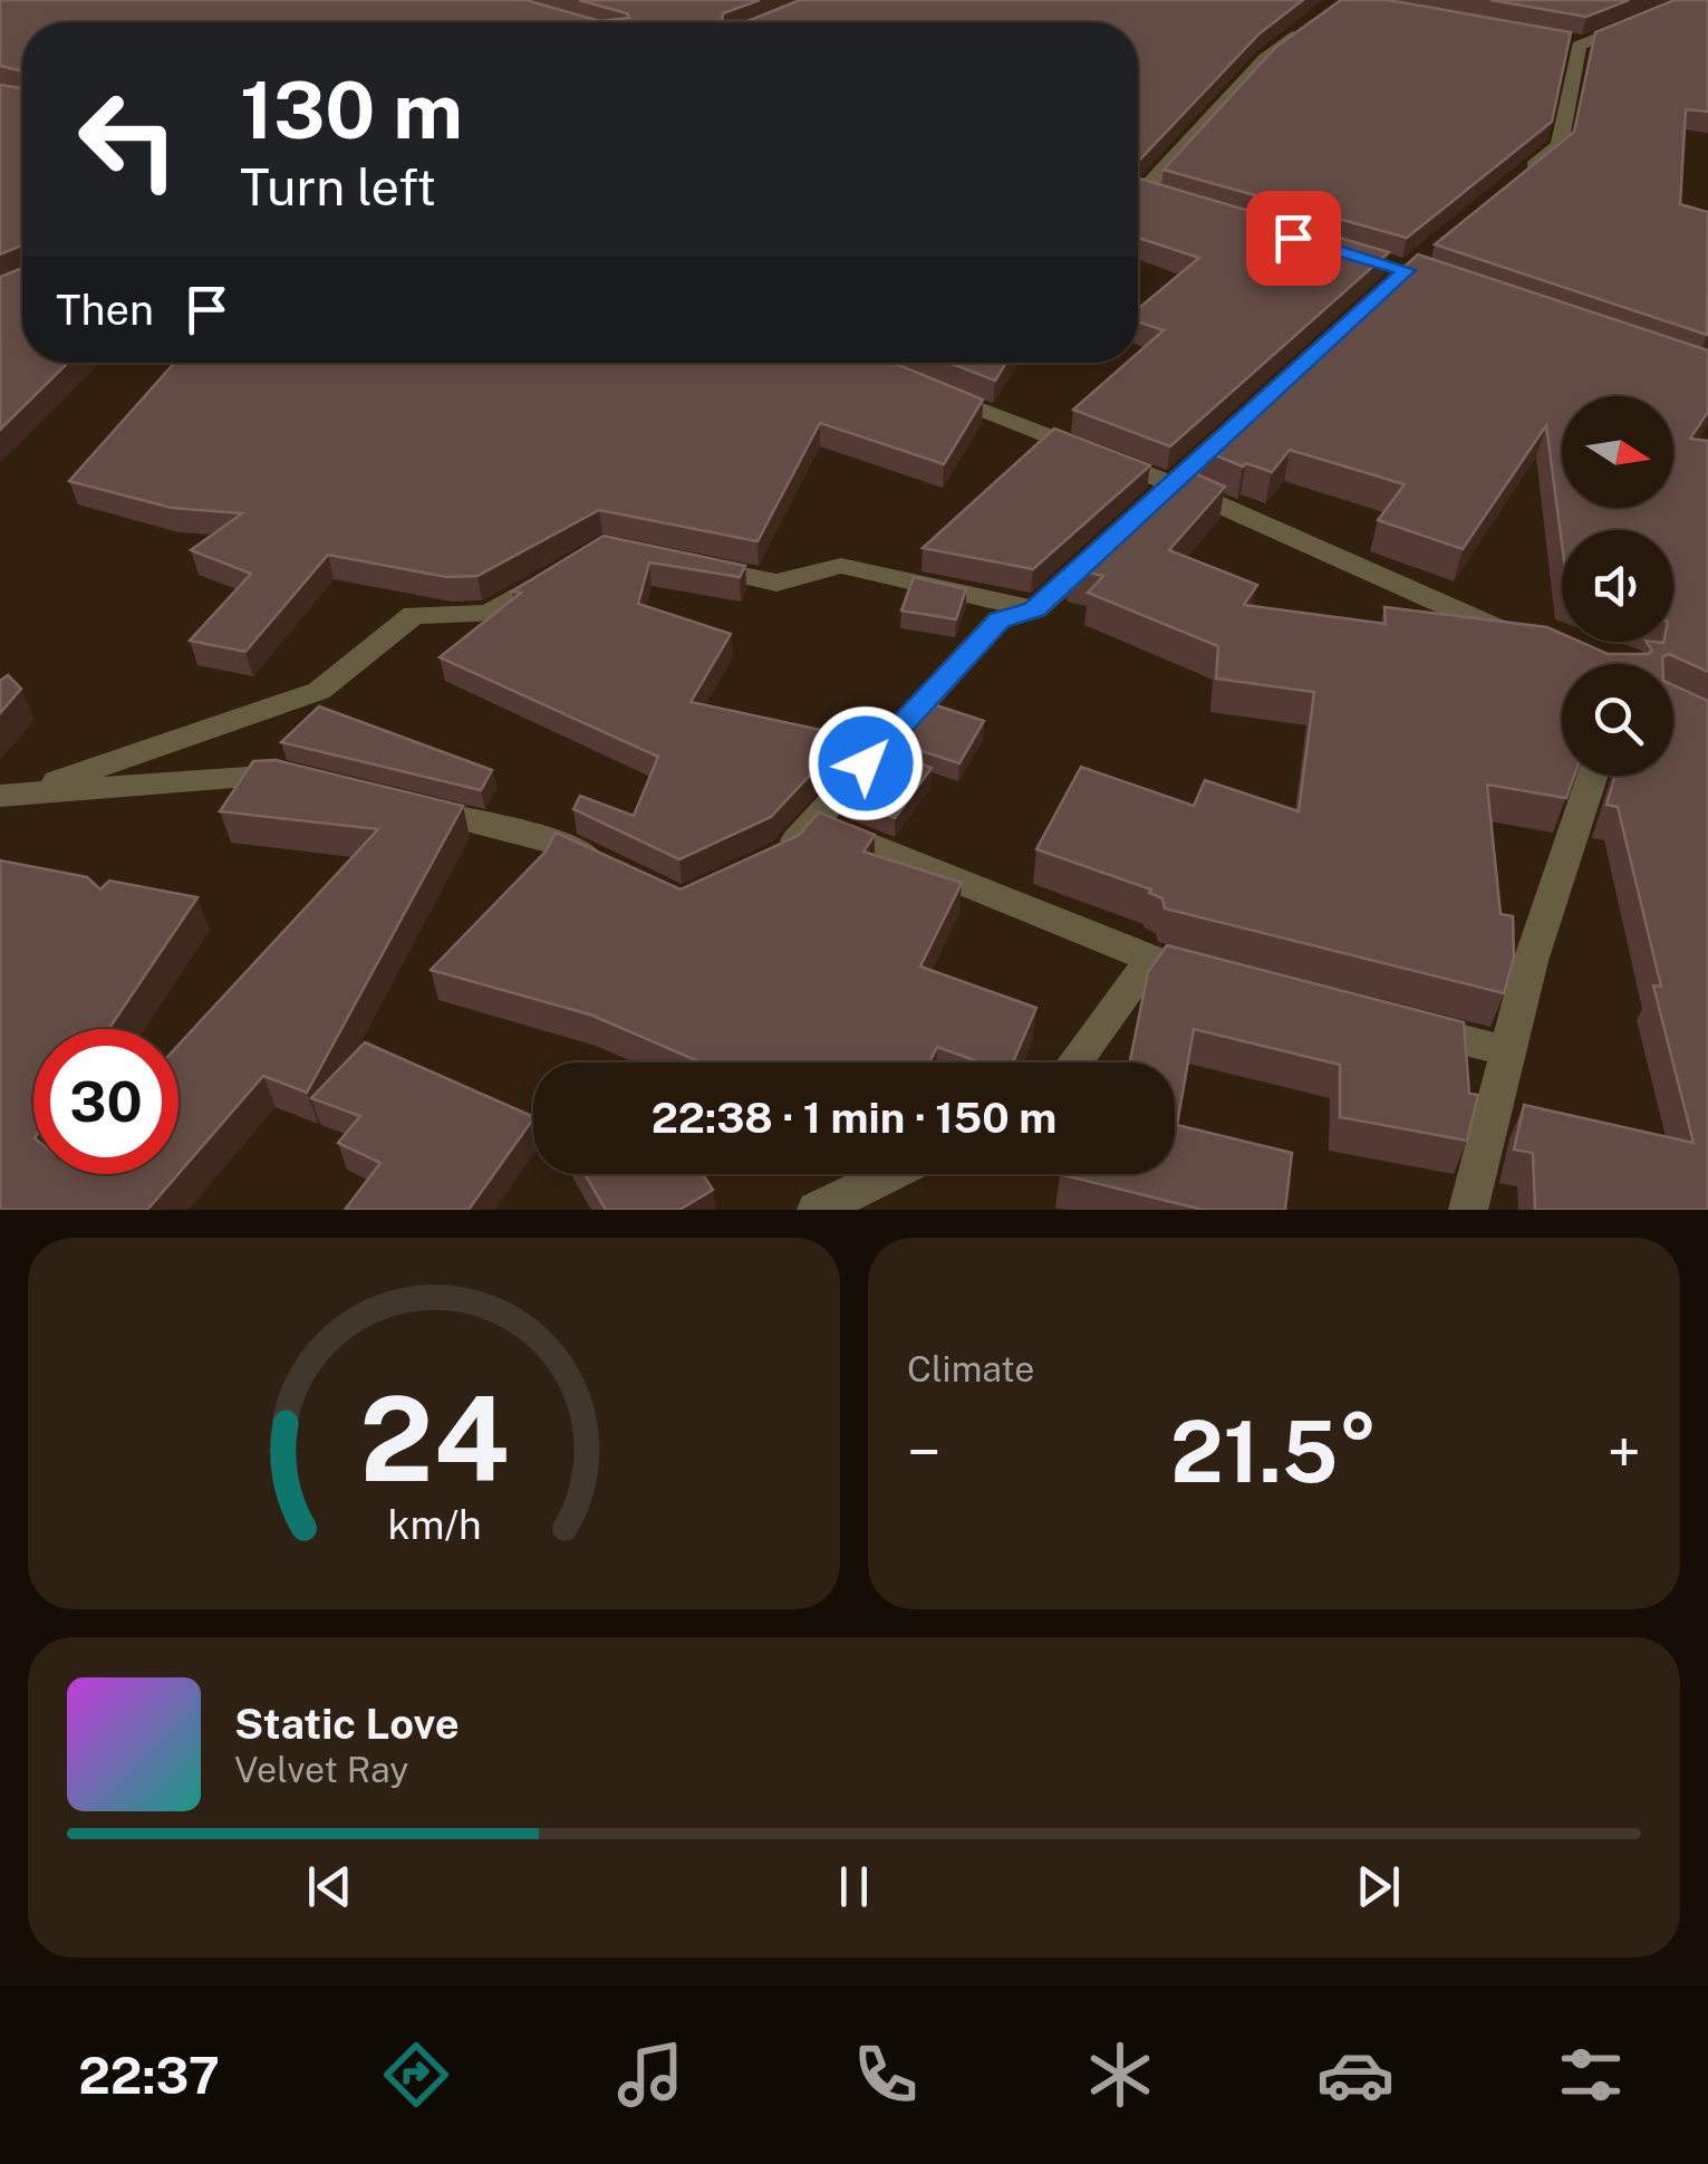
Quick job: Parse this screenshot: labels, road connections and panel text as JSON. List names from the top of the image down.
{
  "north": "right",
  "page": {
    "turn": ["130 m", "Turn left"],
    "then": "Then",
    "limit": "30",
    "trip": "22:38 · 1 min · 150 m",
    "tile": "Climate",
    "heat": ["−", "21.5°", "+"],
    "song": ["Static Love", "Velvet Ray"],
    "tabs": "22:37",
    "gauge": ["24", "km/h"]
  }
}
